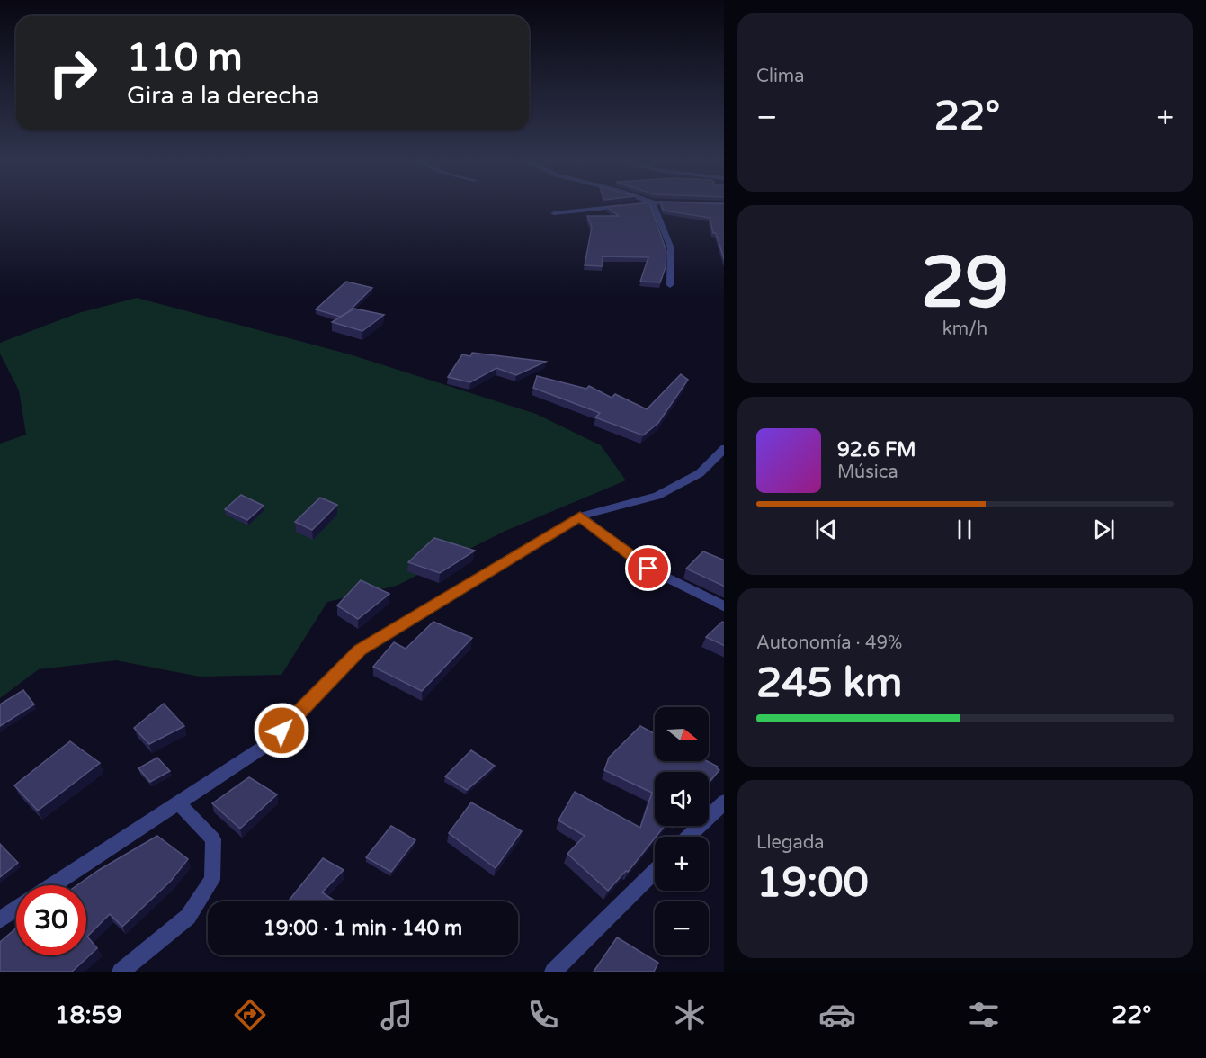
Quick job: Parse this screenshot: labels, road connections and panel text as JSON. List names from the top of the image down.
{
  "north": "right",
  "page": {
    "tile": [
      "Clima",
      ["29", "km/h"],
      ["Autonomía · 49%", "245 km"],
      ["Llegada", "19:00"]
    ],
    "turn": ["110 m", "Gira a la derecha"],
    "heat": ["−", "22°", "+"],
    "song": ["92.6 FM", "Música"],
    "map_buttons": ["+", "−"],
    "limit": "30",
    "trip": "19:00 · 1 min · 140 m",
    "tabs": ["18:59", "22°"]
  }
}
